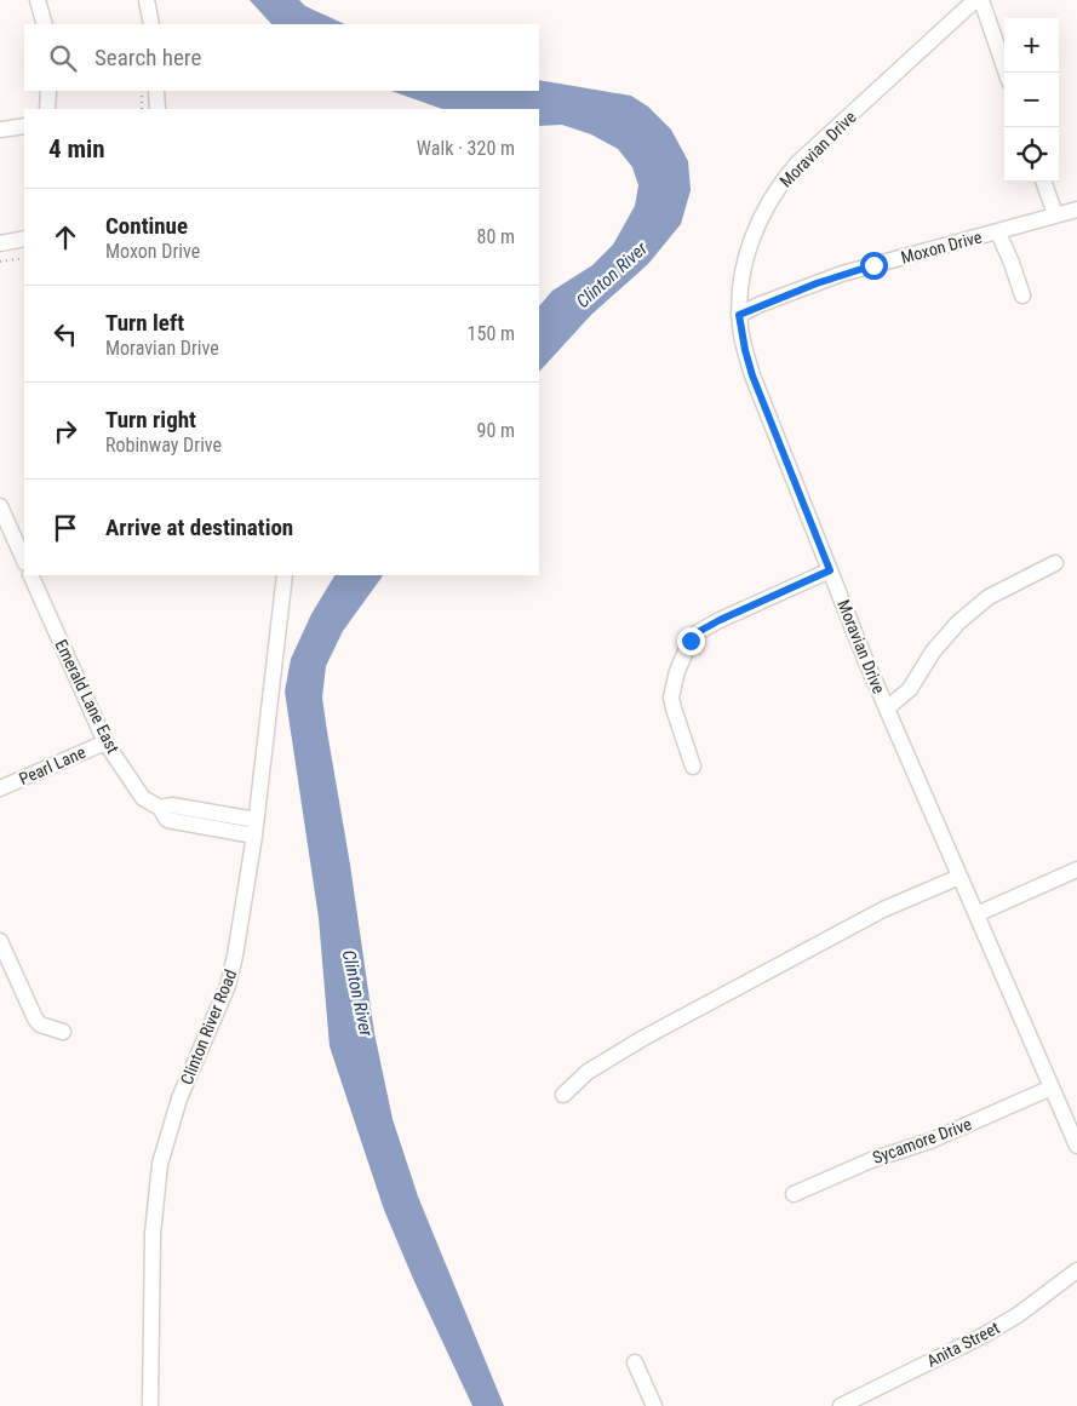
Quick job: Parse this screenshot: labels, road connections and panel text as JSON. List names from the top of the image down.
{
  "streets": {
    "street": [
      "Moravian Drive",
      "Moxon Drive",
      "Emerald Lane East",
      "Pearl Lane",
      "Clinton River Road",
      "Sycamore Drive",
      "Anita Street"
    ]
  },
  "crossings": [
    ["Moravian Drive", "Moxon Drive"],
    ["Moravian Drive", "Sycamore Drive"],
    ["Emerald Lane East", "Pearl Lane"],
    ["Emerald Lane East", "Clinton River Road"]
  ],
  "water": ["Clinton River"],
  "page": {
    "map_buttons": ["+", "−"],
    "search": "Search here",
    "heading": ["4 min", "Walk · 320 m"],
    "list": [
      ["Continue", "Moxon Drive", "80 m"],
      ["Turn left", "Moravian Drive", "150 m"],
      ["Turn right", "Robinway Drive", "90 m"],
      "Arrive at destination"
    ]
  }
}
